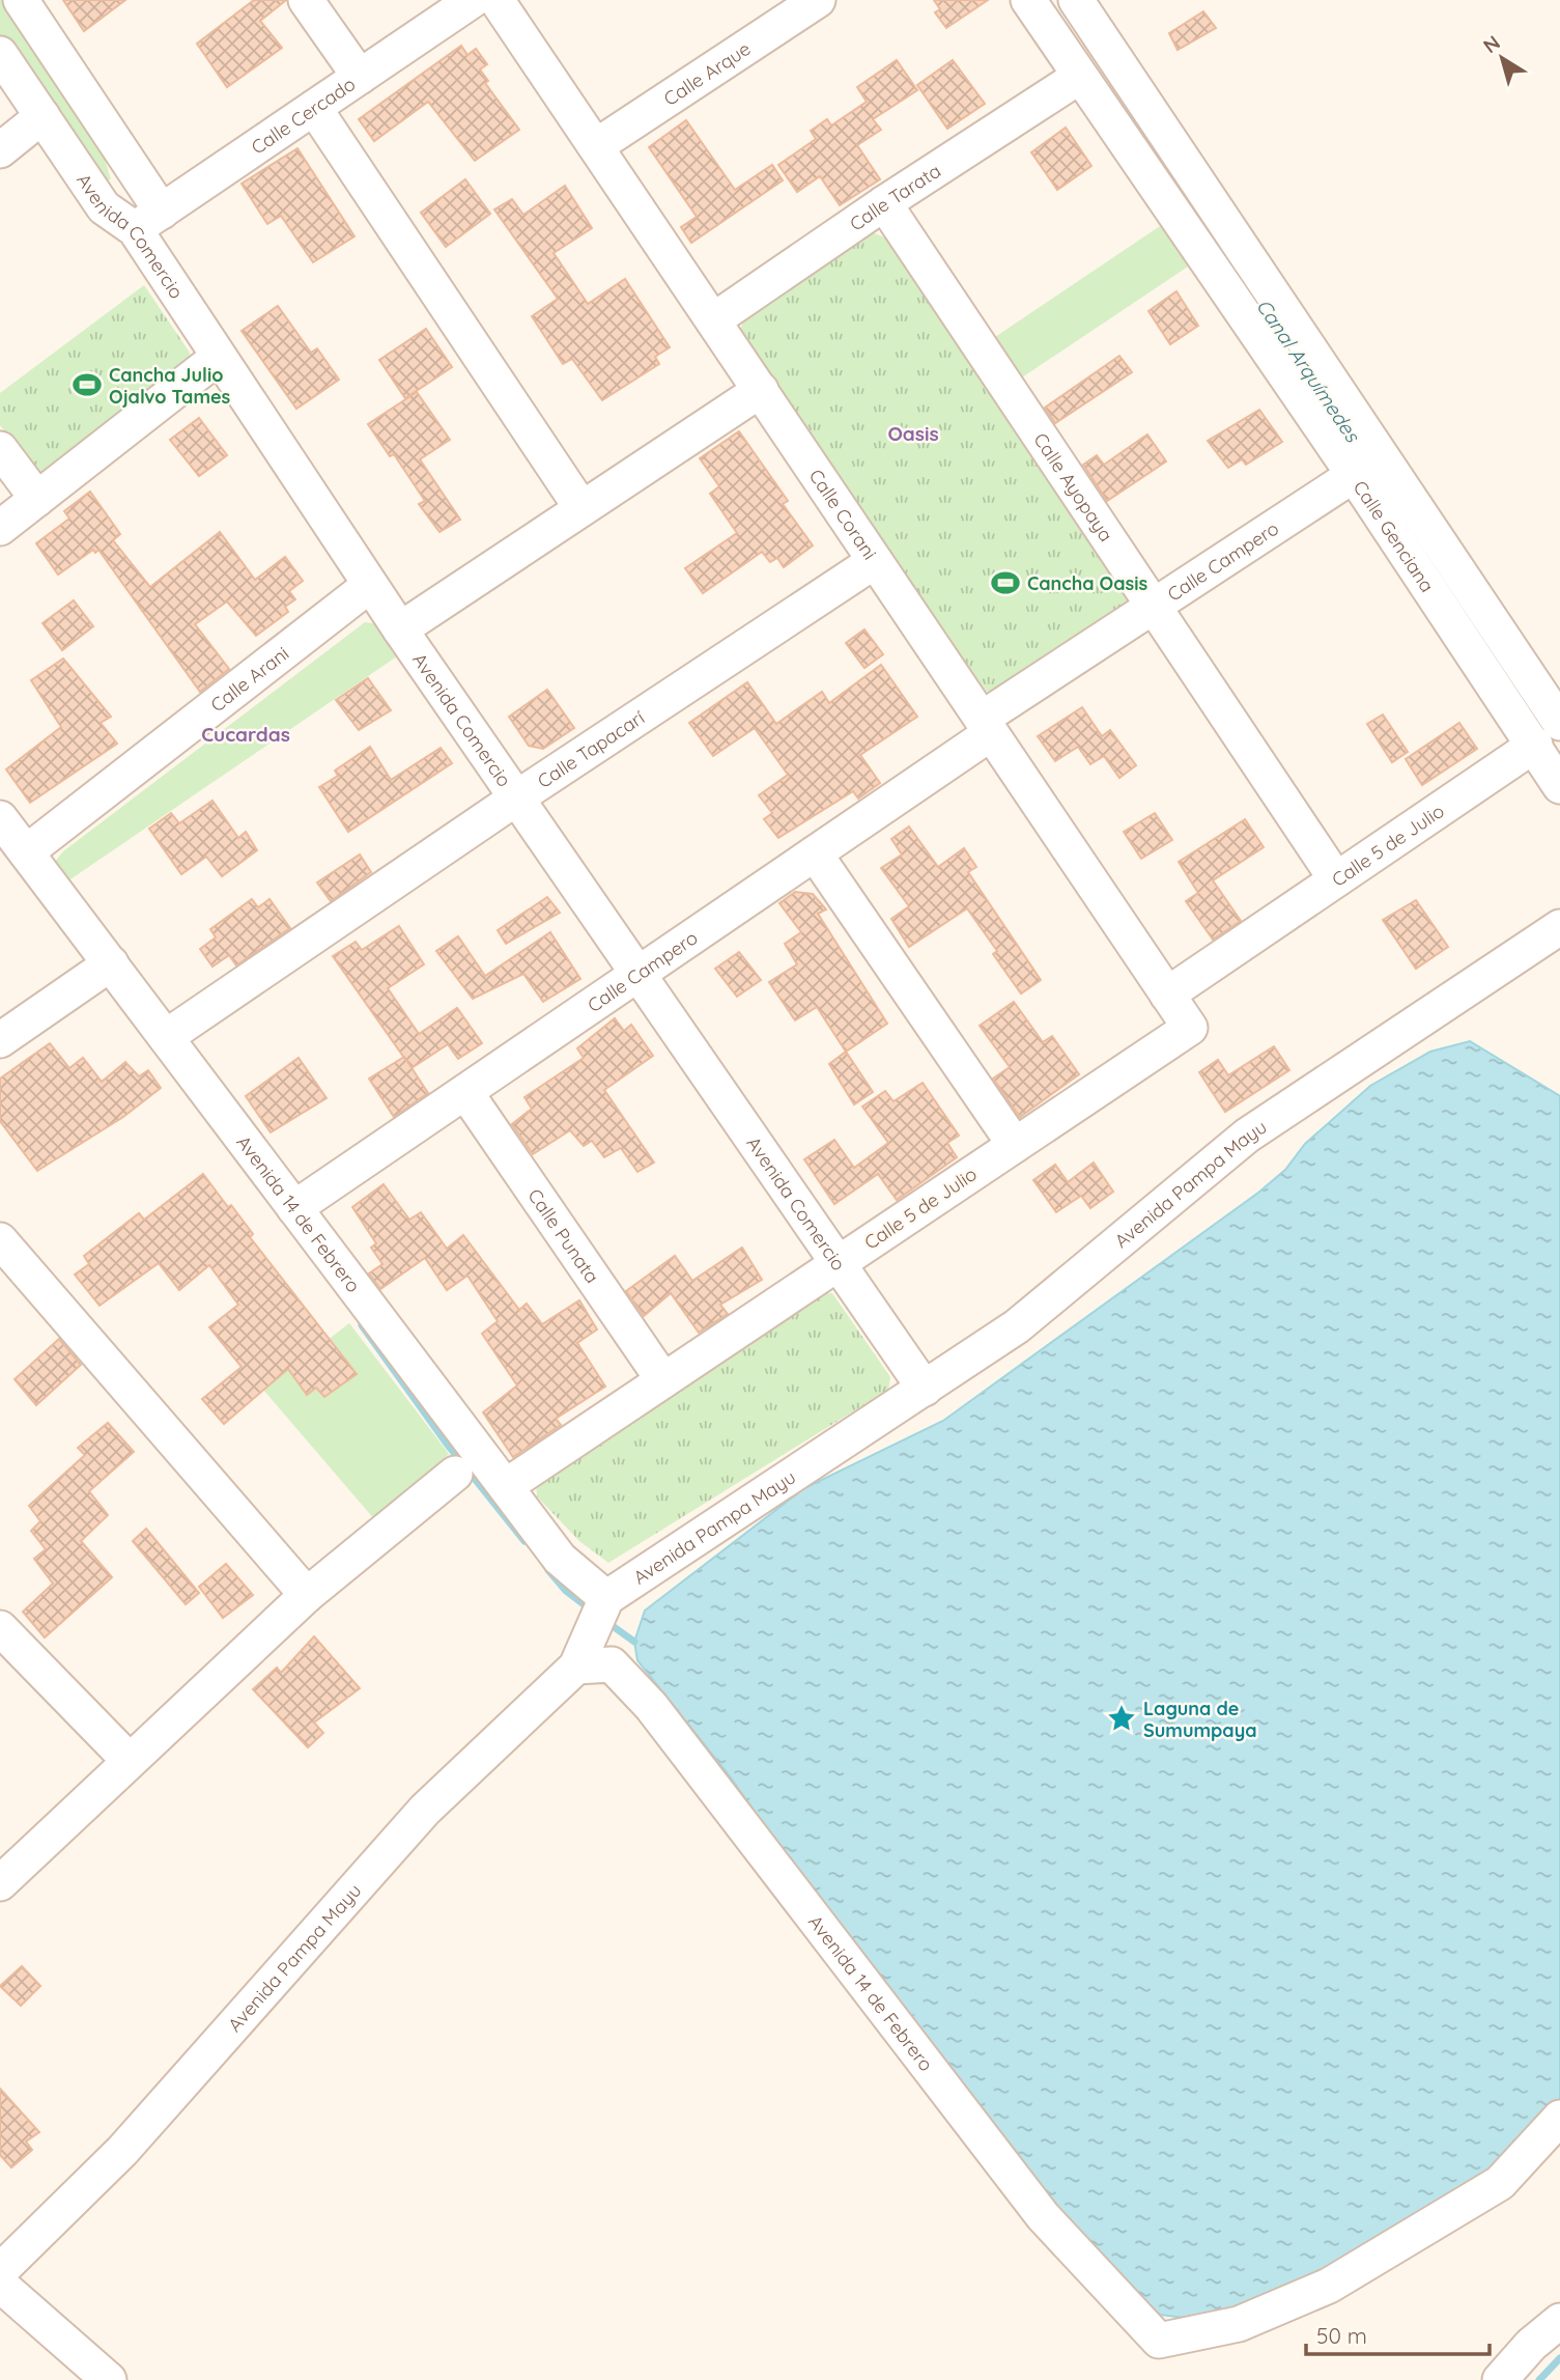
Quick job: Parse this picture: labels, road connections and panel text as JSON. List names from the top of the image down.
{
  "streets": {
    "street": [
      "Calle Arque",
      "Calle Cercado",
      "Calle Tarata",
      "Avenida Comercio",
      "Calle Ayopaya",
      "Calle Corani",
      "Calle Genciana",
      "Calle Campero",
      "Calle Arani",
      "Calle Tapacarí",
      "Calle 5 de Julio",
      "Avenida Pampa Mayu",
      "Avenida 14 de Febrero",
      "Calle Punata"
    ]
  },
  "crossings": [
    ["Calle Arque", "Calle Corani"],
    ["Calle Cercado", "Avenida Comercio"],
    ["Calle Tarata", "Calle Ayopaya"],
    ["Calle Tarata", "Calle Corani"],
    ["Calle Tarata", "Calle Genciana"],
    ["Avenida Comercio", "Calle Campero"],
    ["Avenida Comercio", "Calle Arani"],
    ["Avenida Comercio", "Calle Tapacarí"],
    ["Avenida Comercio", "Calle 5 de Julio"],
    ["Avenida Comercio", "Avenida Pampa Mayu"],
    ["Calle Ayopaya", "Calle Campero"],
    ["Calle Ayopaya", "Calle 5 de Julio"],
    ["Calle Corani", "Calle Campero"],
    ["Calle Corani", "Calle Tapacarí"],
    ["Calle Corani", "Calle 5 de Julio"],
    ["Calle Genciana", "Calle Campero"],
    ["Calle Genciana", "Calle 5 de Julio"],
    ["Calle Campero", "Avenida 14 de Febrero"],
    ["Calle Campero", "Calle Punata"],
    ["Calle Arani", "Avenida 14 de Febrero"],
    ["Calle Tapacarí", "Avenida 14 de Febrero"],
    ["Calle 5 de Julio", "Avenida 14 de Febrero"],
    ["Calle 5 de Julio", "Calle Punata"],
    ["Avenida Pampa Mayu", "Avenida 14 de Febrero"]
  ],
  "districts": ["Oasis", "Cucardas"],
  "water": ["Canal Arquímedes"],
  "places": {
    "sports": ["Cancha Julio Ojalvo Tames", "Cancha Oasis"],
    "place": ["Laguna de Sumumpaya"]
  },
  "scale_bar": "50 m",
  "north": "top left"
}
